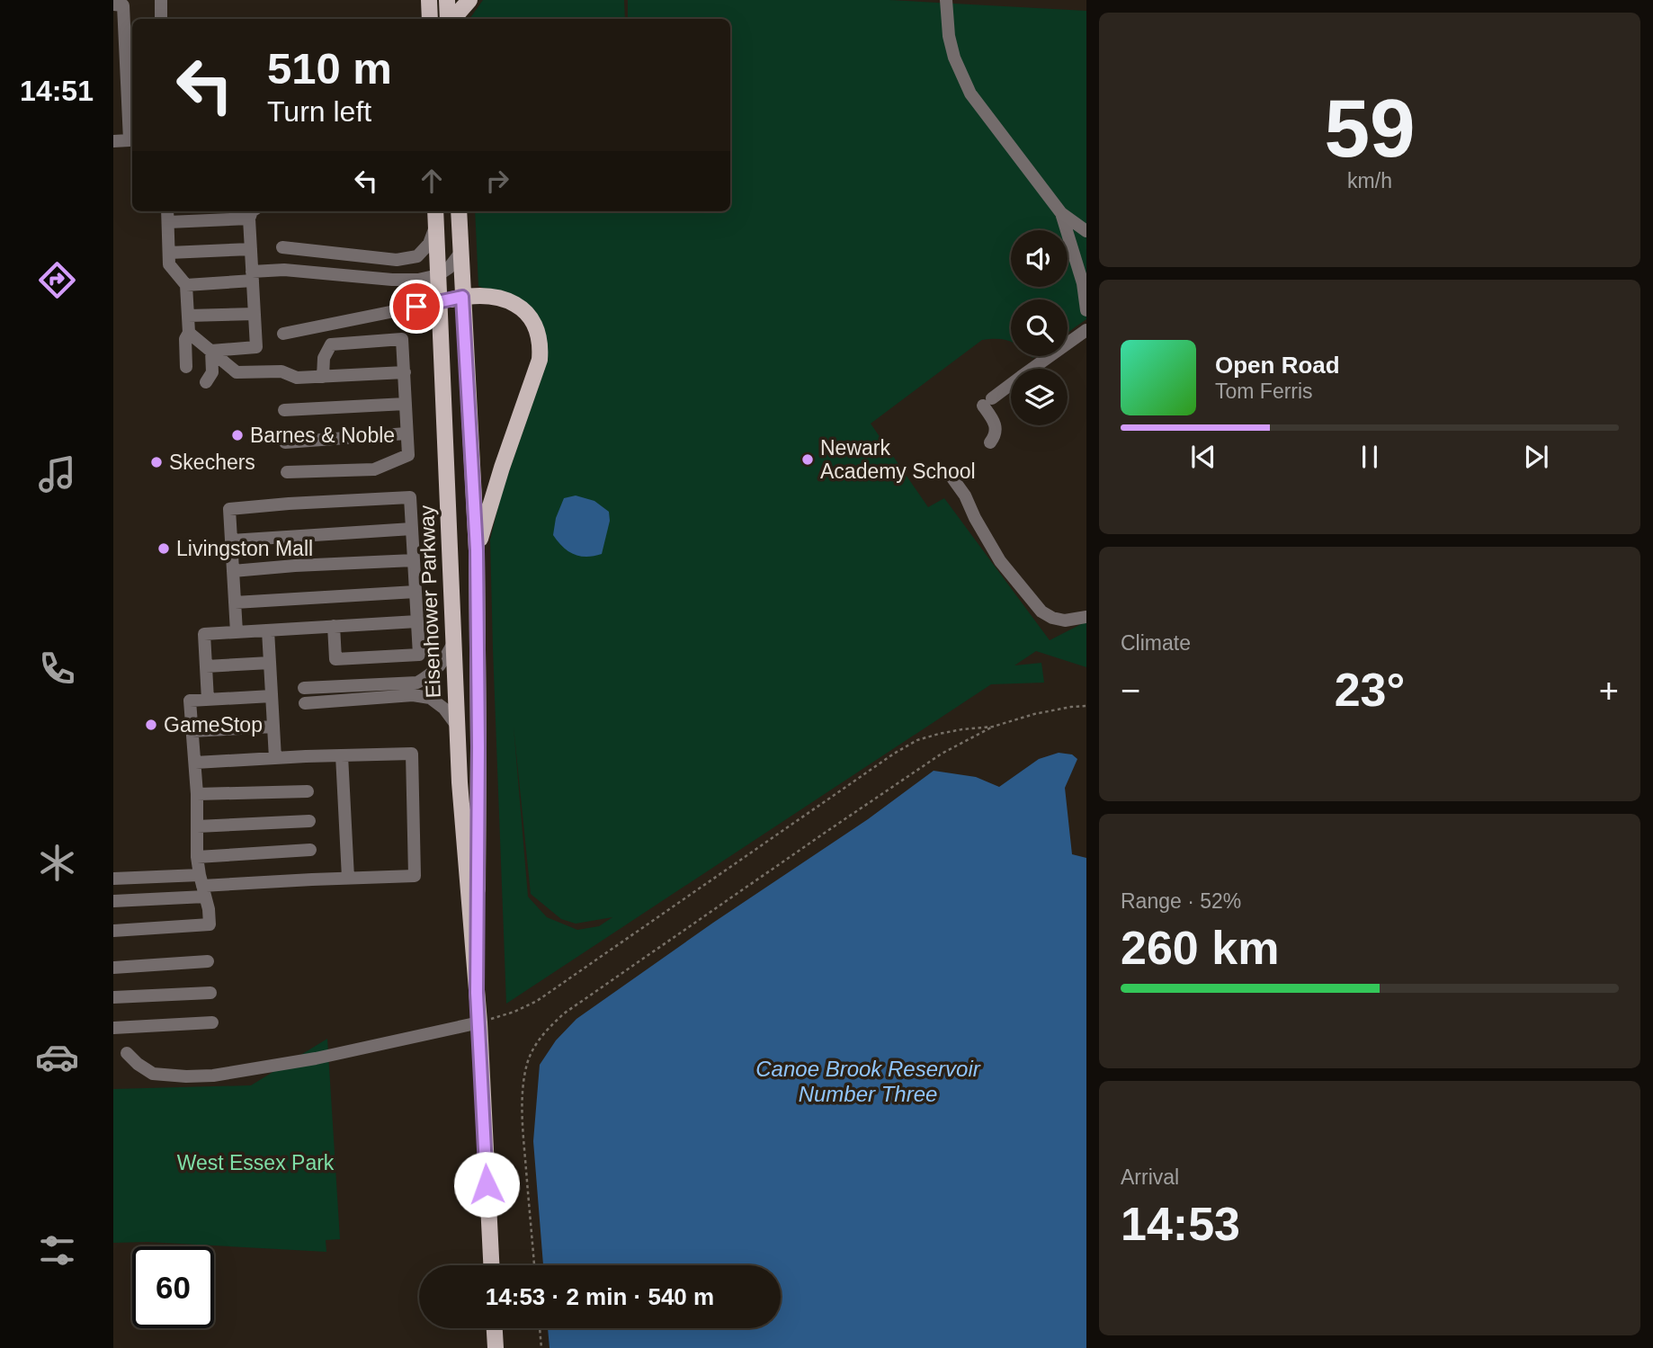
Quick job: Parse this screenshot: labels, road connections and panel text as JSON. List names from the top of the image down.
{
  "streets": {
    "main road": ["Eisenhower Parkway"]
  },
  "water": ["Canoe Brook Reservoir Number Three"],
  "parks": ["West Essex Park"],
  "places": [
    "Barnes & Noble",
    "Newark Academy School",
    "Skechers",
    "Livingston Mall",
    "GameStop"
  ],
  "page": {
    "tabs": "14:51",
    "tile": [
      ["59", "km/h"],
      "Climate",
      ["Range · 52%", "260 km"],
      ["Arrival", "14:53"]
    ],
    "turn": ["510 m", "Turn left"],
    "song": ["Open Road", "Tom Ferris"],
    "heat": ["−", "23°", "+"],
    "limit": "60",
    "trip": "14:53 · 2 min · 540 m"
  }
}
